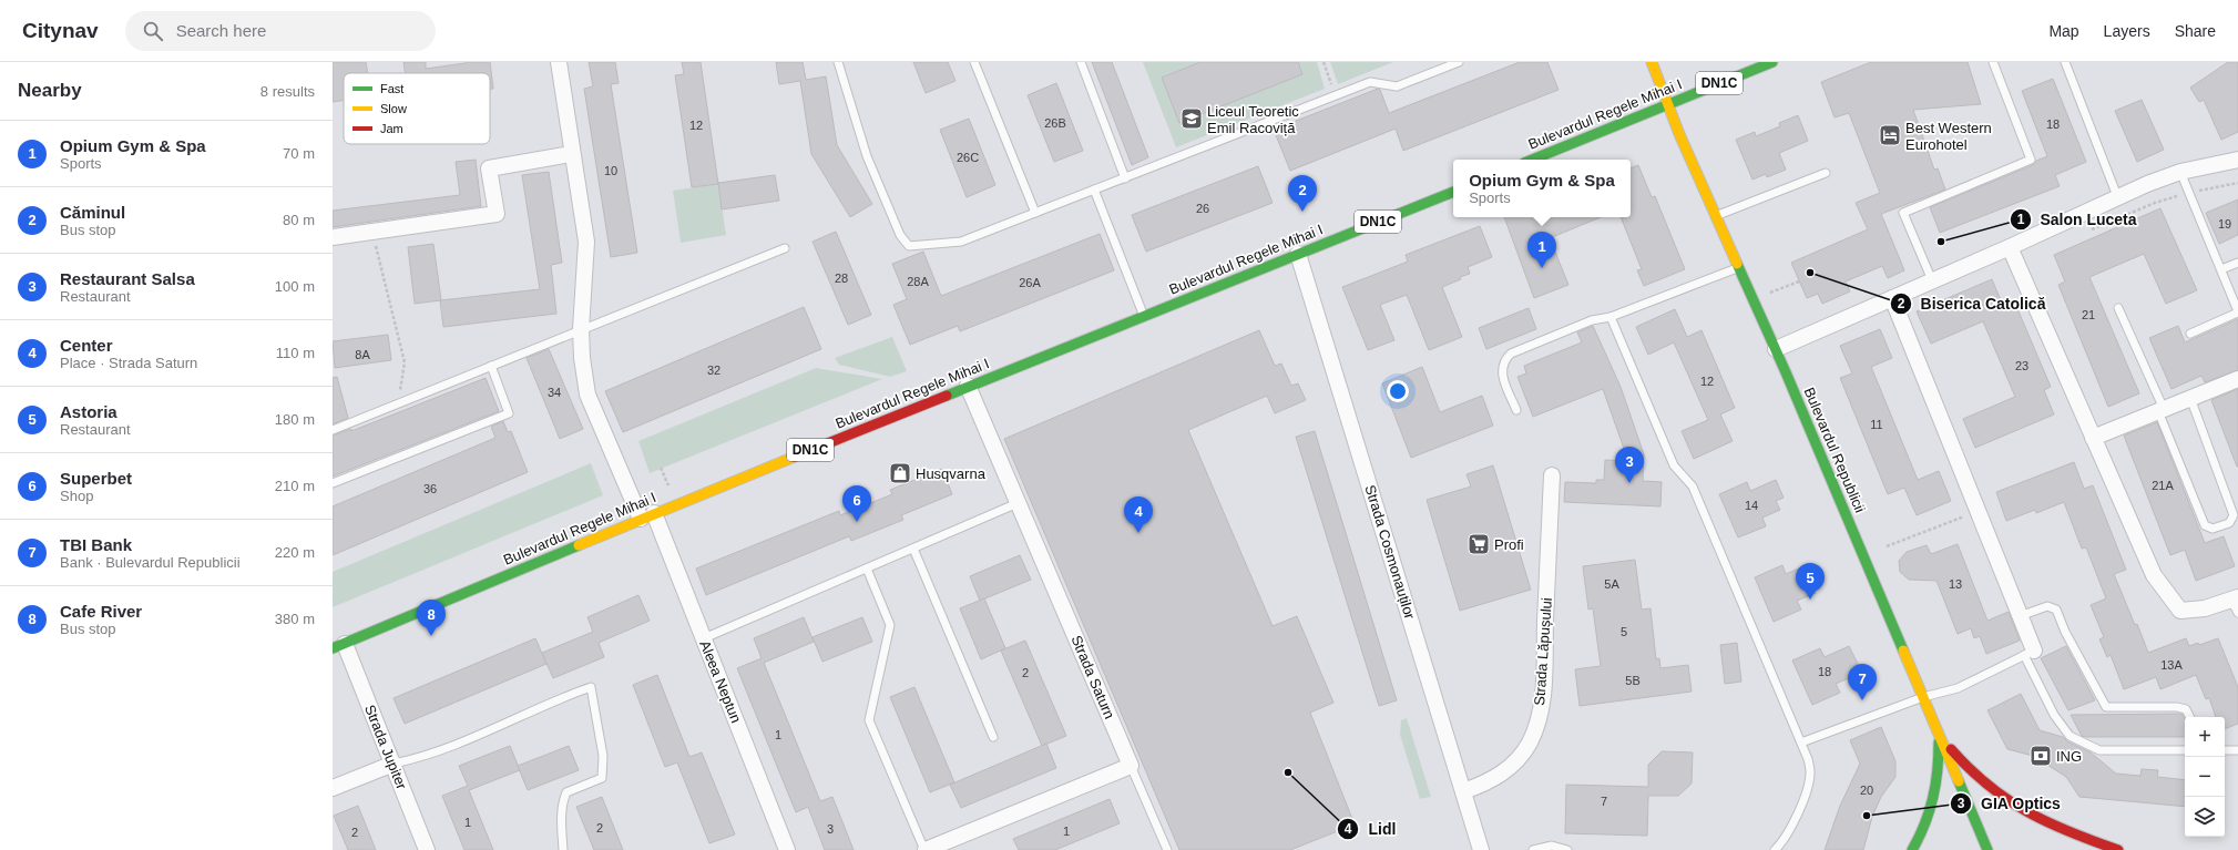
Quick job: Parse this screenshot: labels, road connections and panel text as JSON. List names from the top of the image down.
{
  "streets": {
    "main road": ["DN1C", "Bulevardul Regele Mihai I", "Bulevardul Republicii"],
    "street": [
      "Strada Cosmonauților",
      "Strada Lăpușului",
      "Strada Saturn",
      "Aleea Neptun",
      "Strada Jupiter"
    ]
  },
  "crossings": [
    ["Bulevardul Regele Mihai I", "Bulevardul Republicii"],
    ["Bulevardul Regele Mihai I", "Strada Cosmonauților"],
    ["Bulevardul Regele Mihai I", "Strada Saturn"],
    ["Bulevardul Regele Mihai I", "Aleea Neptun"],
    ["Bulevardul Regele Mihai I", "Strada Jupiter"],
    ["Strada Cosmonauților", "Strada Lăpușului"]
  ],
  "places": {
    "school or university": ["Liceul Teoretic Emil Racoviță"],
    "hotel": ["Best Western Eurohotel"],
    "other": [
      "Salon Luceta",
      "Biserica Catolică",
      "Lidl",
      "GIA Optics"
    ],
    "shop": ["Husqvarna"],
    "supermarket": ["Profi"],
    "bank": ["ING"]
  },
  "house_numbers": [
    "26B",
    "18",
    "12",
    "26C",
    "10",
    "26",
    "19",
    "28",
    "28A",
    "26A",
    "21",
    "8A",
    "23",
    "32",
    "12",
    "34",
    "11",
    "21A",
    "36",
    "14",
    "5A",
    "13",
    "5",
    "13A",
    "18",
    "2",
    "5B",
    "1",
    "20",
    "7",
    "1",
    "2",
    "3",
    "1",
    "2"
  ],
  "legend": ["Fast", "Slow", "Jam"],
  "page": {
    "header": "Citynav",
    "search": "Search here",
    "nav": ["Map", "Layers", "Share"],
    "heading": ["Nearby", "8 results"],
    "list": [
      {
        "mark": "1",
        "name": "Opium Gym & Spa",
        "note": "Sports",
        "value": "70 m"
      },
      {
        "mark": "2",
        "name": "Căminul",
        "note": "Bus stop",
        "value": "80 m"
      },
      {
        "mark": "3",
        "name": "Restaurant Salsa",
        "note": "Restaurant",
        "value": "100 m"
      },
      {
        "mark": "4",
        "name": "Center",
        "note": "Place · Strada Saturn",
        "value": "110 m"
      },
      {
        "mark": "5",
        "name": "Astoria",
        "note": "Restaurant",
        "value": "180 m"
      },
      {
        "mark": "6",
        "name": "Superbet",
        "note": "Shop",
        "value": "210 m"
      },
      {
        "mark": "7",
        "name": "TBI Bank",
        "note": "Bank · Bulevardul Republicii",
        "value": "220 m"
      },
      {
        "mark": "8",
        "name": "Cafe River",
        "note": "Bus stop",
        "value": "380 m"
      }
    ],
    "popup": ["Opium Gym & Spa", "Sports"],
    "pins": [
      "2",
      "1",
      "3",
      "6",
      "4",
      "5",
      "8",
      "7"
    ],
    "map_buttons": ["+", "−"]
  }
}
